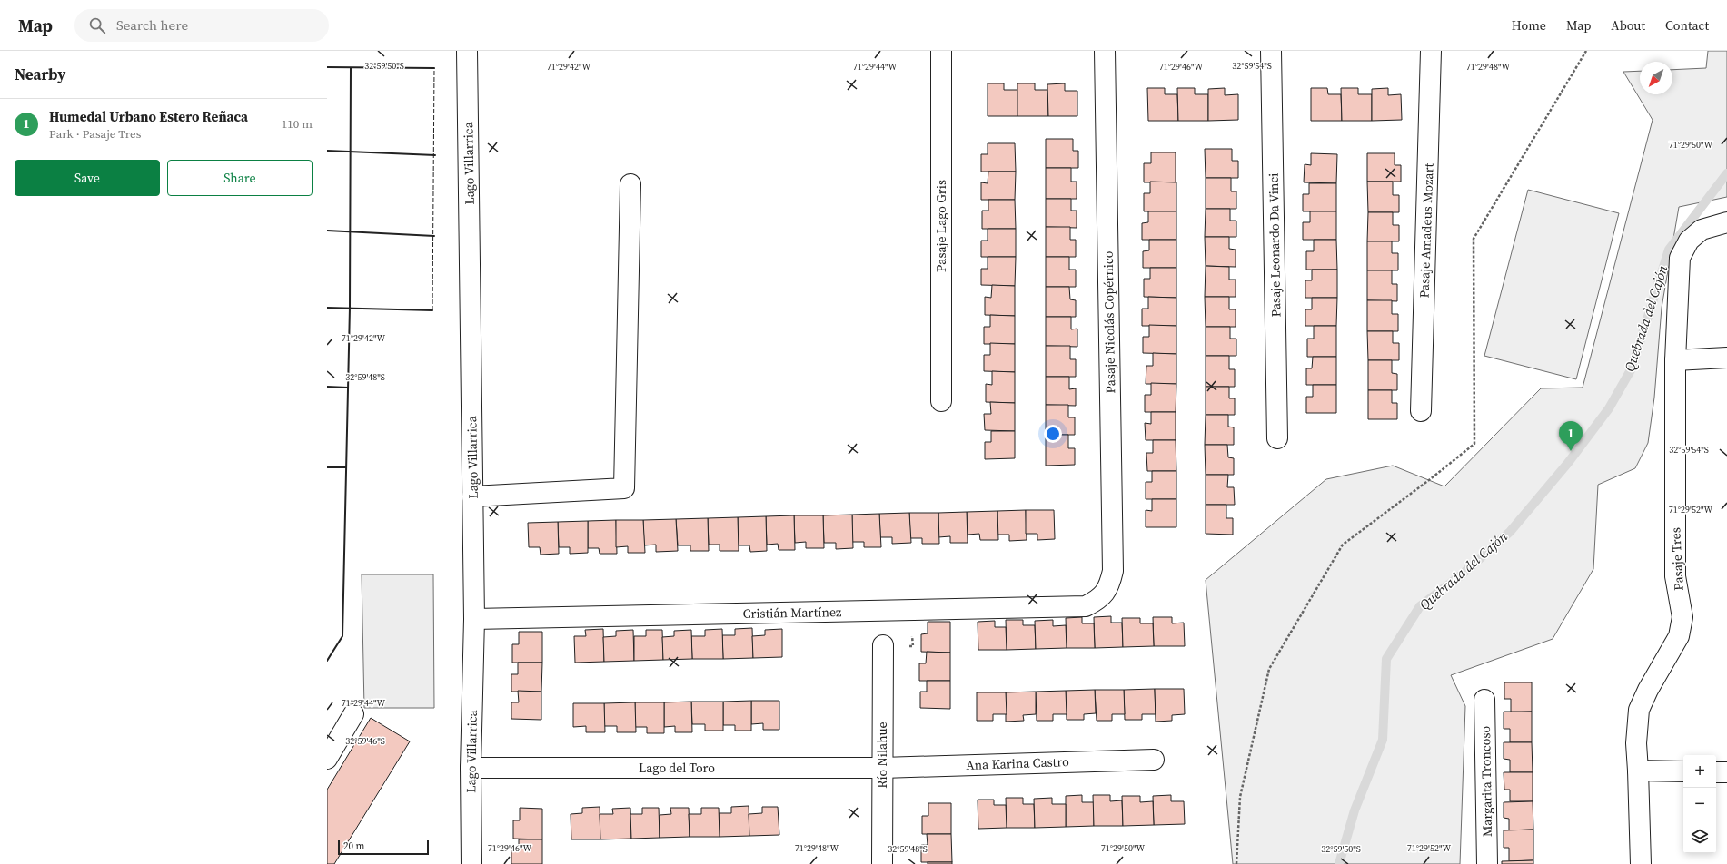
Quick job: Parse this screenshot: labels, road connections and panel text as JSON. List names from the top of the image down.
{
  "streets": {
    "street": [
      "Lago Villarrica",
      "Pasaje Lago Gris",
      "Pasaje Amadeus Mozart",
      "Pasaje Leonardo Da Vinci",
      "Pasaje Nicolás Copérnico",
      "Pasaje Tres",
      "Cristián Martínez",
      "Río Nilahue",
      "Ana Karina Castro",
      "Lago del Toro",
      "Margarita Troncoso"
    ]
  },
  "crossings": [
    ["Lago Villarrica", "Cristián Martínez"],
    ["Lago Villarrica", "Lago del Toro"],
    ["Pasaje Nicolás Copérnico", "Cristián Martínez"],
    ["Río Nilahue", "Ana Karina Castro"],
    ["Río Nilahue", "Lago del Toro"],
    ["Ana Karina Castro", "Lago del Toro"]
  ],
  "water": ["Quebrada del Cajón"],
  "scale_bar": "20 m",
  "north": "bottom left",
  "page": {
    "header": "Map",
    "search": "Search here",
    "nav": [
      "Home",
      "Map",
      "About",
      "Contact"
    ],
    "heading": "Nearby",
    "list": [
      {
        "mark": "1",
        "name": "Humedal Urbano Estero Reñaca",
        "note": "Park · Pasaje Tres",
        "value": "110 m"
      }
    ],
    "buttons": ["Save", "Share"],
    "pins": "1",
    "map_buttons": ["+", "−"],
    "scale": "20 m"
  },
  "coordinates": [
    "32°59'50\"S",
    "32°59'54\"S",
    "71°29'42\"W",
    "71°29'44\"W",
    "71°29'46\"W",
    "71°29'48\"W",
    "71°29'50\"W",
    "32°59'48\"S",
    "71°29'52\"W",
    "32°59'46\"S"
  ]
}
